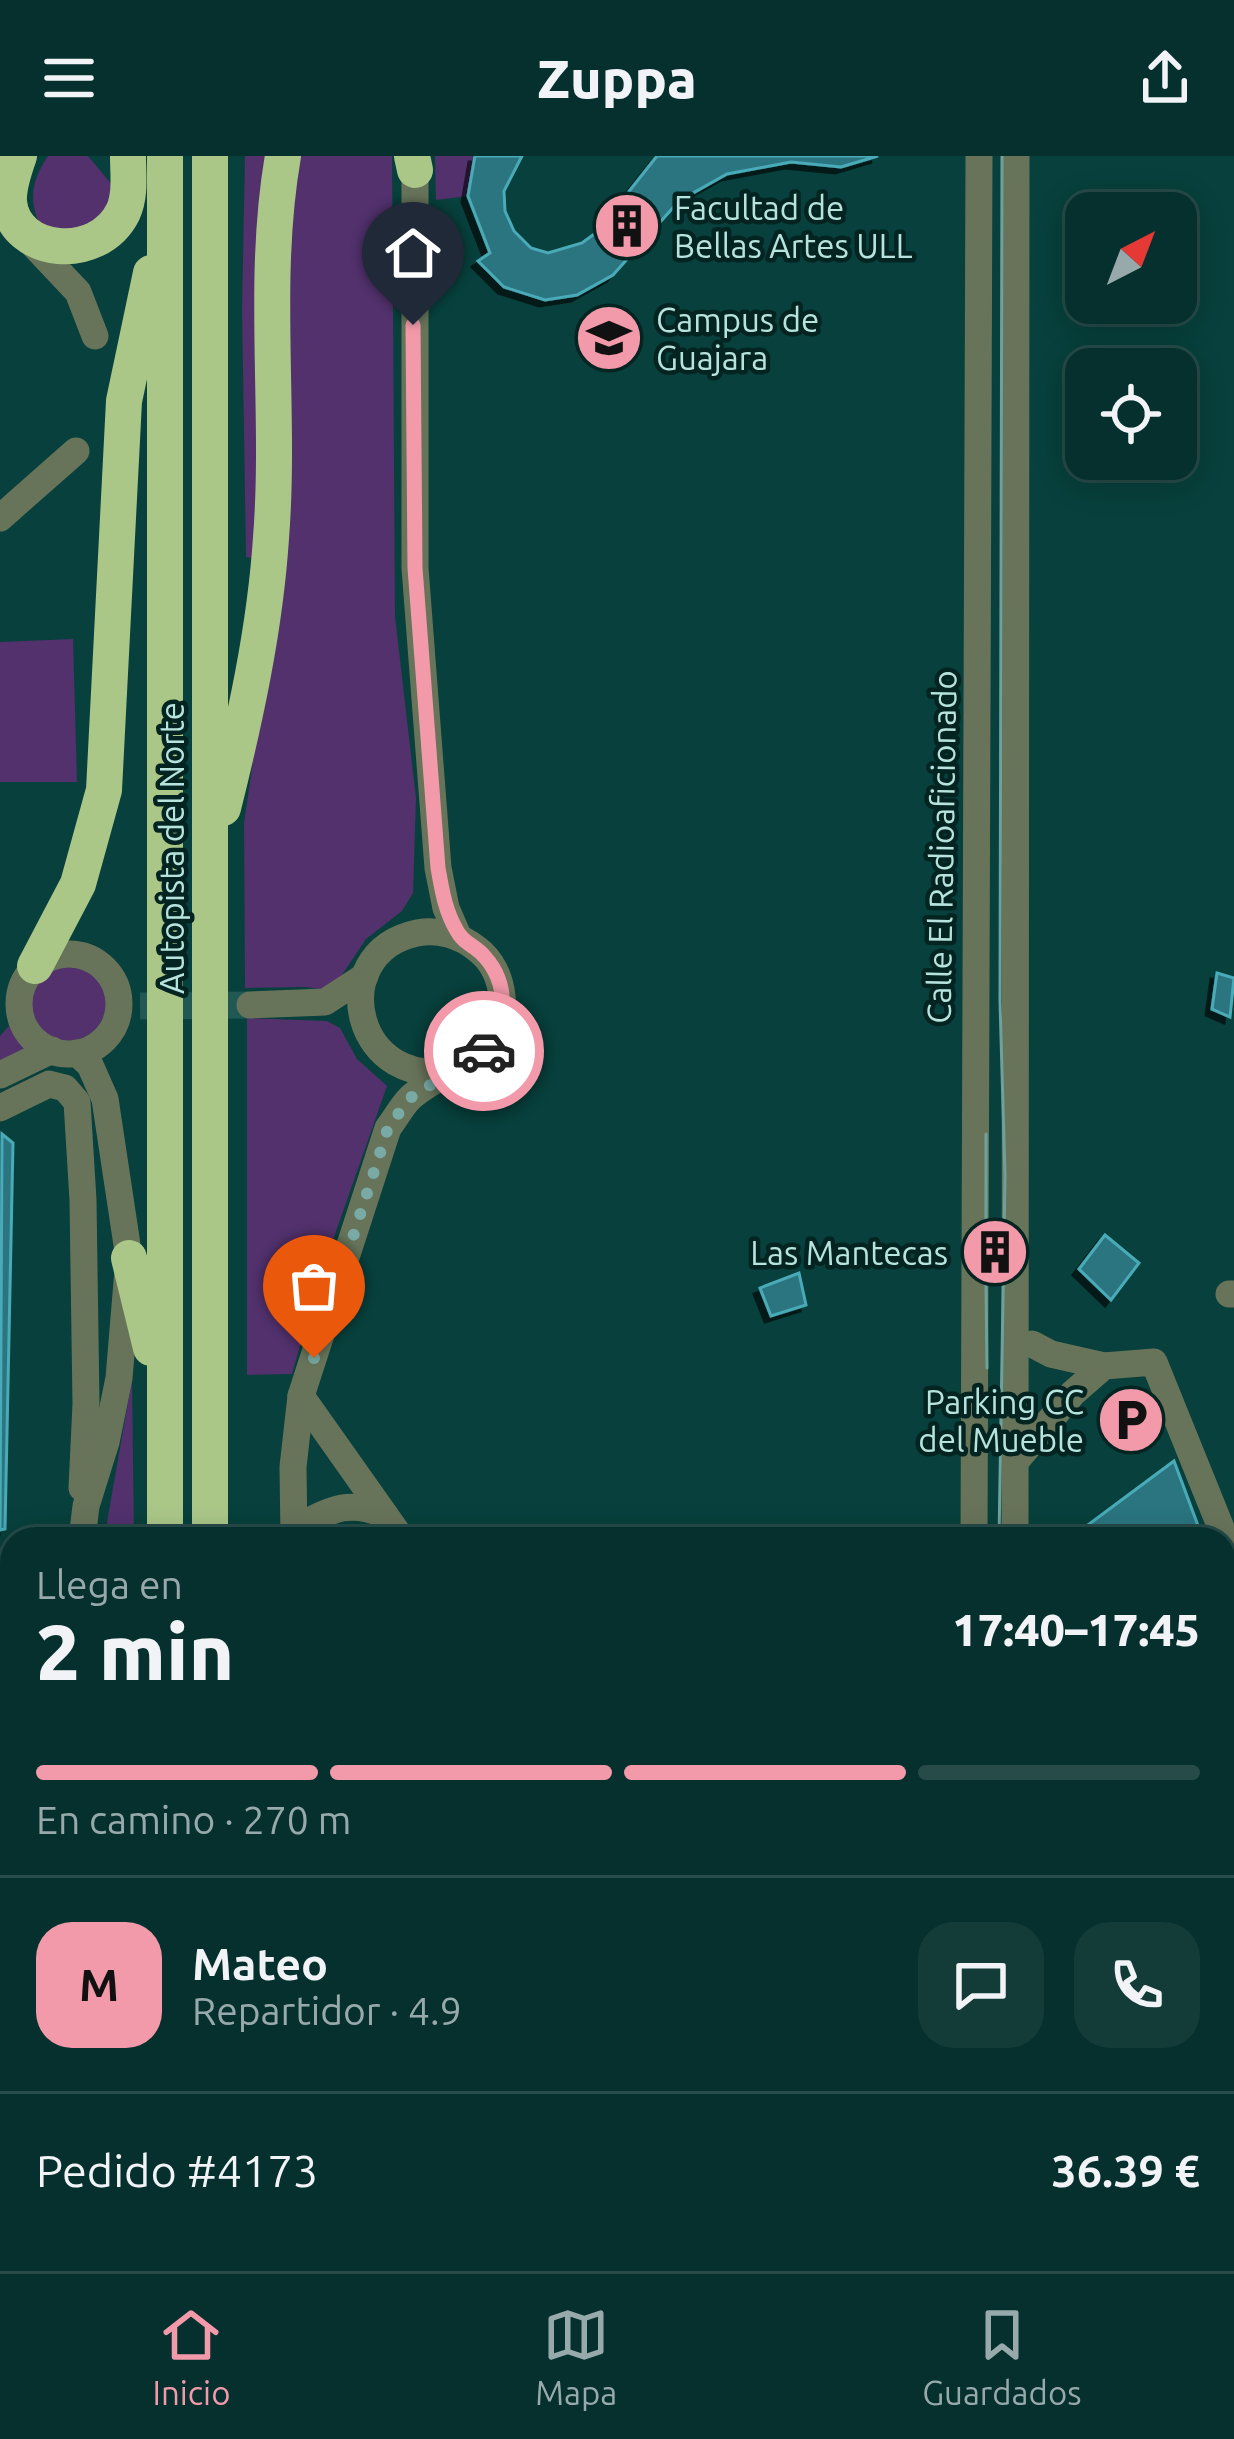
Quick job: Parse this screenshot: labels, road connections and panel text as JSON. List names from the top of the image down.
{
  "streets": {
    "highway": ["Autopista del Norte"],
    "street": ["Calle El Radioaficionado"]
  },
  "places": {
    "building": ["Facultad de Bellas Artes ULL", "Las Mantecas"],
    "school or university": ["Campus de Guajara"],
    "parking": ["Parking CC del Mueble"]
  },
  "north": "top right",
  "page": {
    "header": "Zuppa",
    "heading": ["2 min", "Llega en", "17:40–17:45"],
    "panel": [
      "Mateo",
      "Repartidor · 4.9",
      "Pedido #4173",
      "36.39 €"
    ],
    "bar": "En camino · 270 m",
    "round": "M",
    "tabs": ["Inicio", "Mapa", "Guardados"]
  }
}
